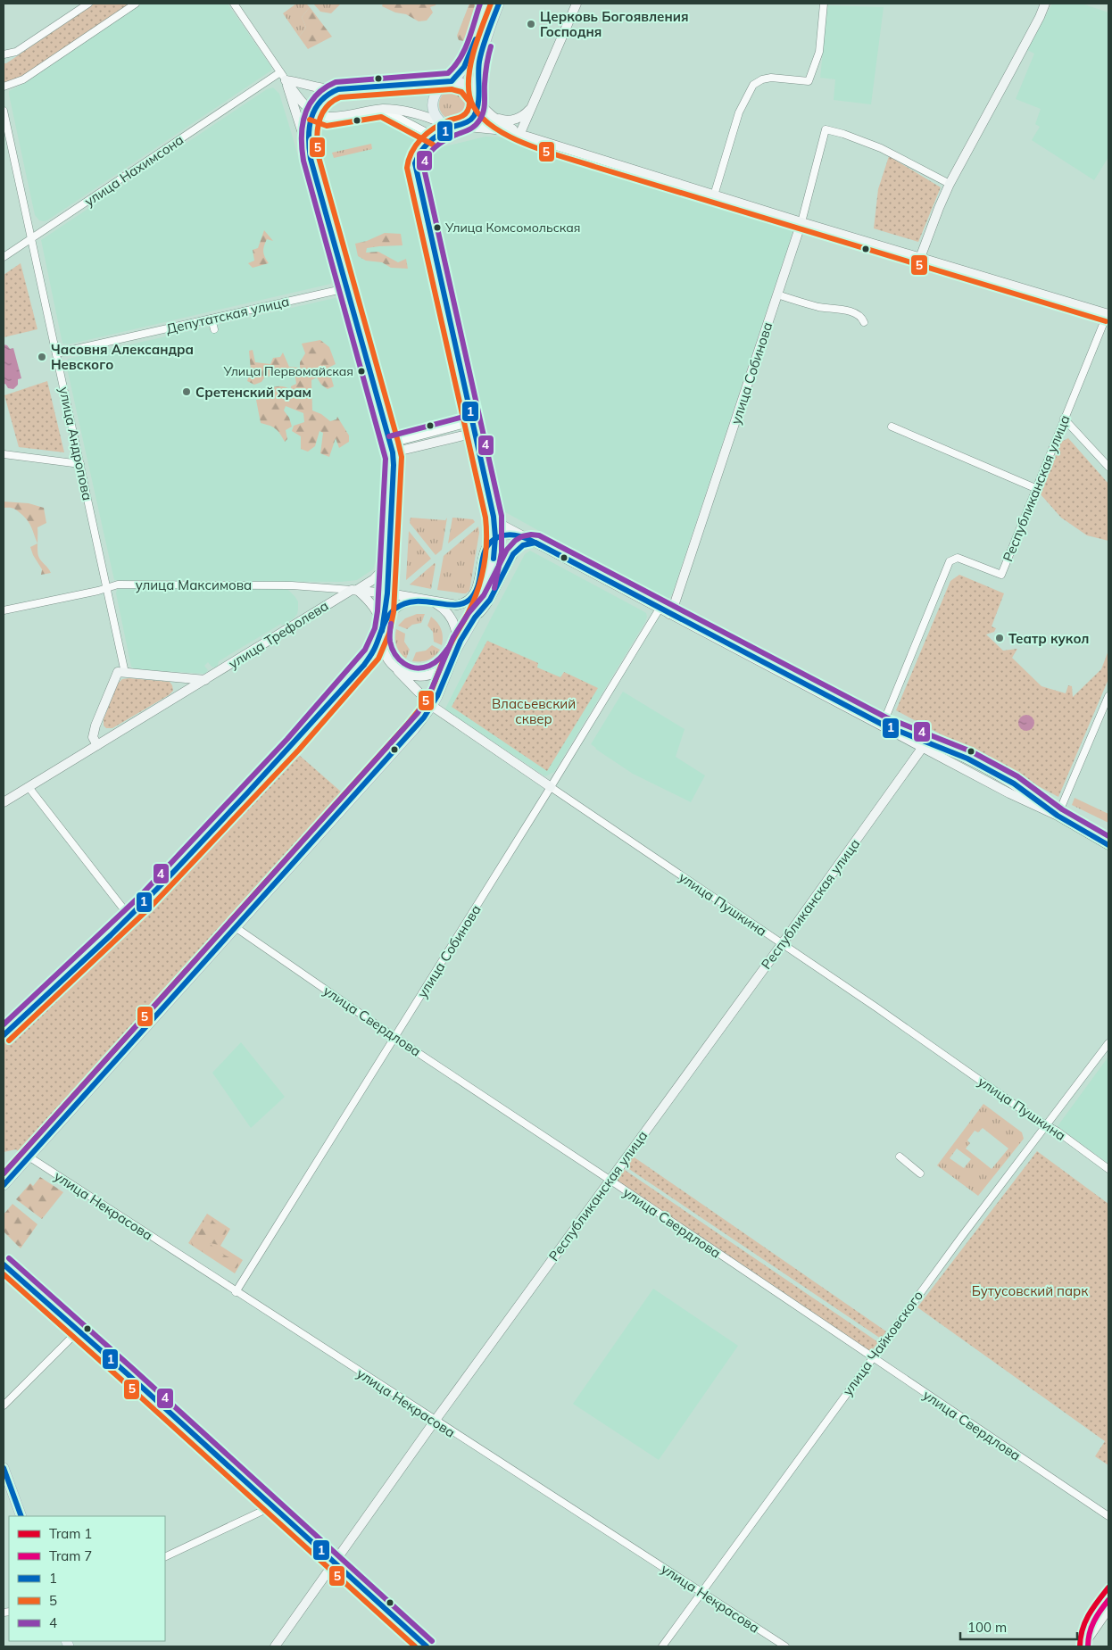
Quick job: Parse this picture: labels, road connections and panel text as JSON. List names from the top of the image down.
{
  "streets": {
    "main road": [
      "улица Собинова",
      "Республиканская улица",
      "улица Максимова",
      "улица Трефолева",
      "улица Пушкина"
    ],
    "street": [
      "улица Нахимсона",
      "Депутатская улица",
      "улица Андропова",
      "улица Свердлова",
      "улица Некрасова",
      "улица Чайковского"
    ]
  },
  "crossings": [
    ["улица Нахимсона", "улица Андропова"],
    ["Депутатская улица", "улица Андропова"],
    ["улица Собинова", "улица Пушкина"],
    ["улица Собинова", "улица Свердлова"],
    ["улица Собинова", "улица Некрасова"],
    ["улица Андропова", "улица Максимова"],
    ["Республиканская улица", "улица Пушкина"],
    ["Республиканская улица", "улица Свердлова"],
    ["Республиканская улица", "улица Некрасова"],
    ["улица Максимова", "улица Трефолева"],
    ["улица Максимова", "улица Пушкина"],
    ["улица Пушкина", "улица Чайковского"],
    ["улица Свердлова", "улица Чайковского"],
    ["улица Некрасова", "улица Чайковского"]
  ],
  "parks": ["Власьевский сквер", "Бутусовский парк"],
  "places": [
    "Церковь Богоявления Господня",
    "Улица Комсомольская",
    "Часовня Александра Невского",
    "Улица Первомайская",
    "Сретенский храм",
    "Театр кукол"
  ],
  "lines": [
    "transit line 1",
    "transit line 5",
    "transit line 4",
    "tram line 1",
    "tram line 7"
  ],
  "legend": [
    "Tram 1",
    "Tram 7",
    "1",
    "5",
    "4"
  ],
  "scale_bar": "100 m"
}
